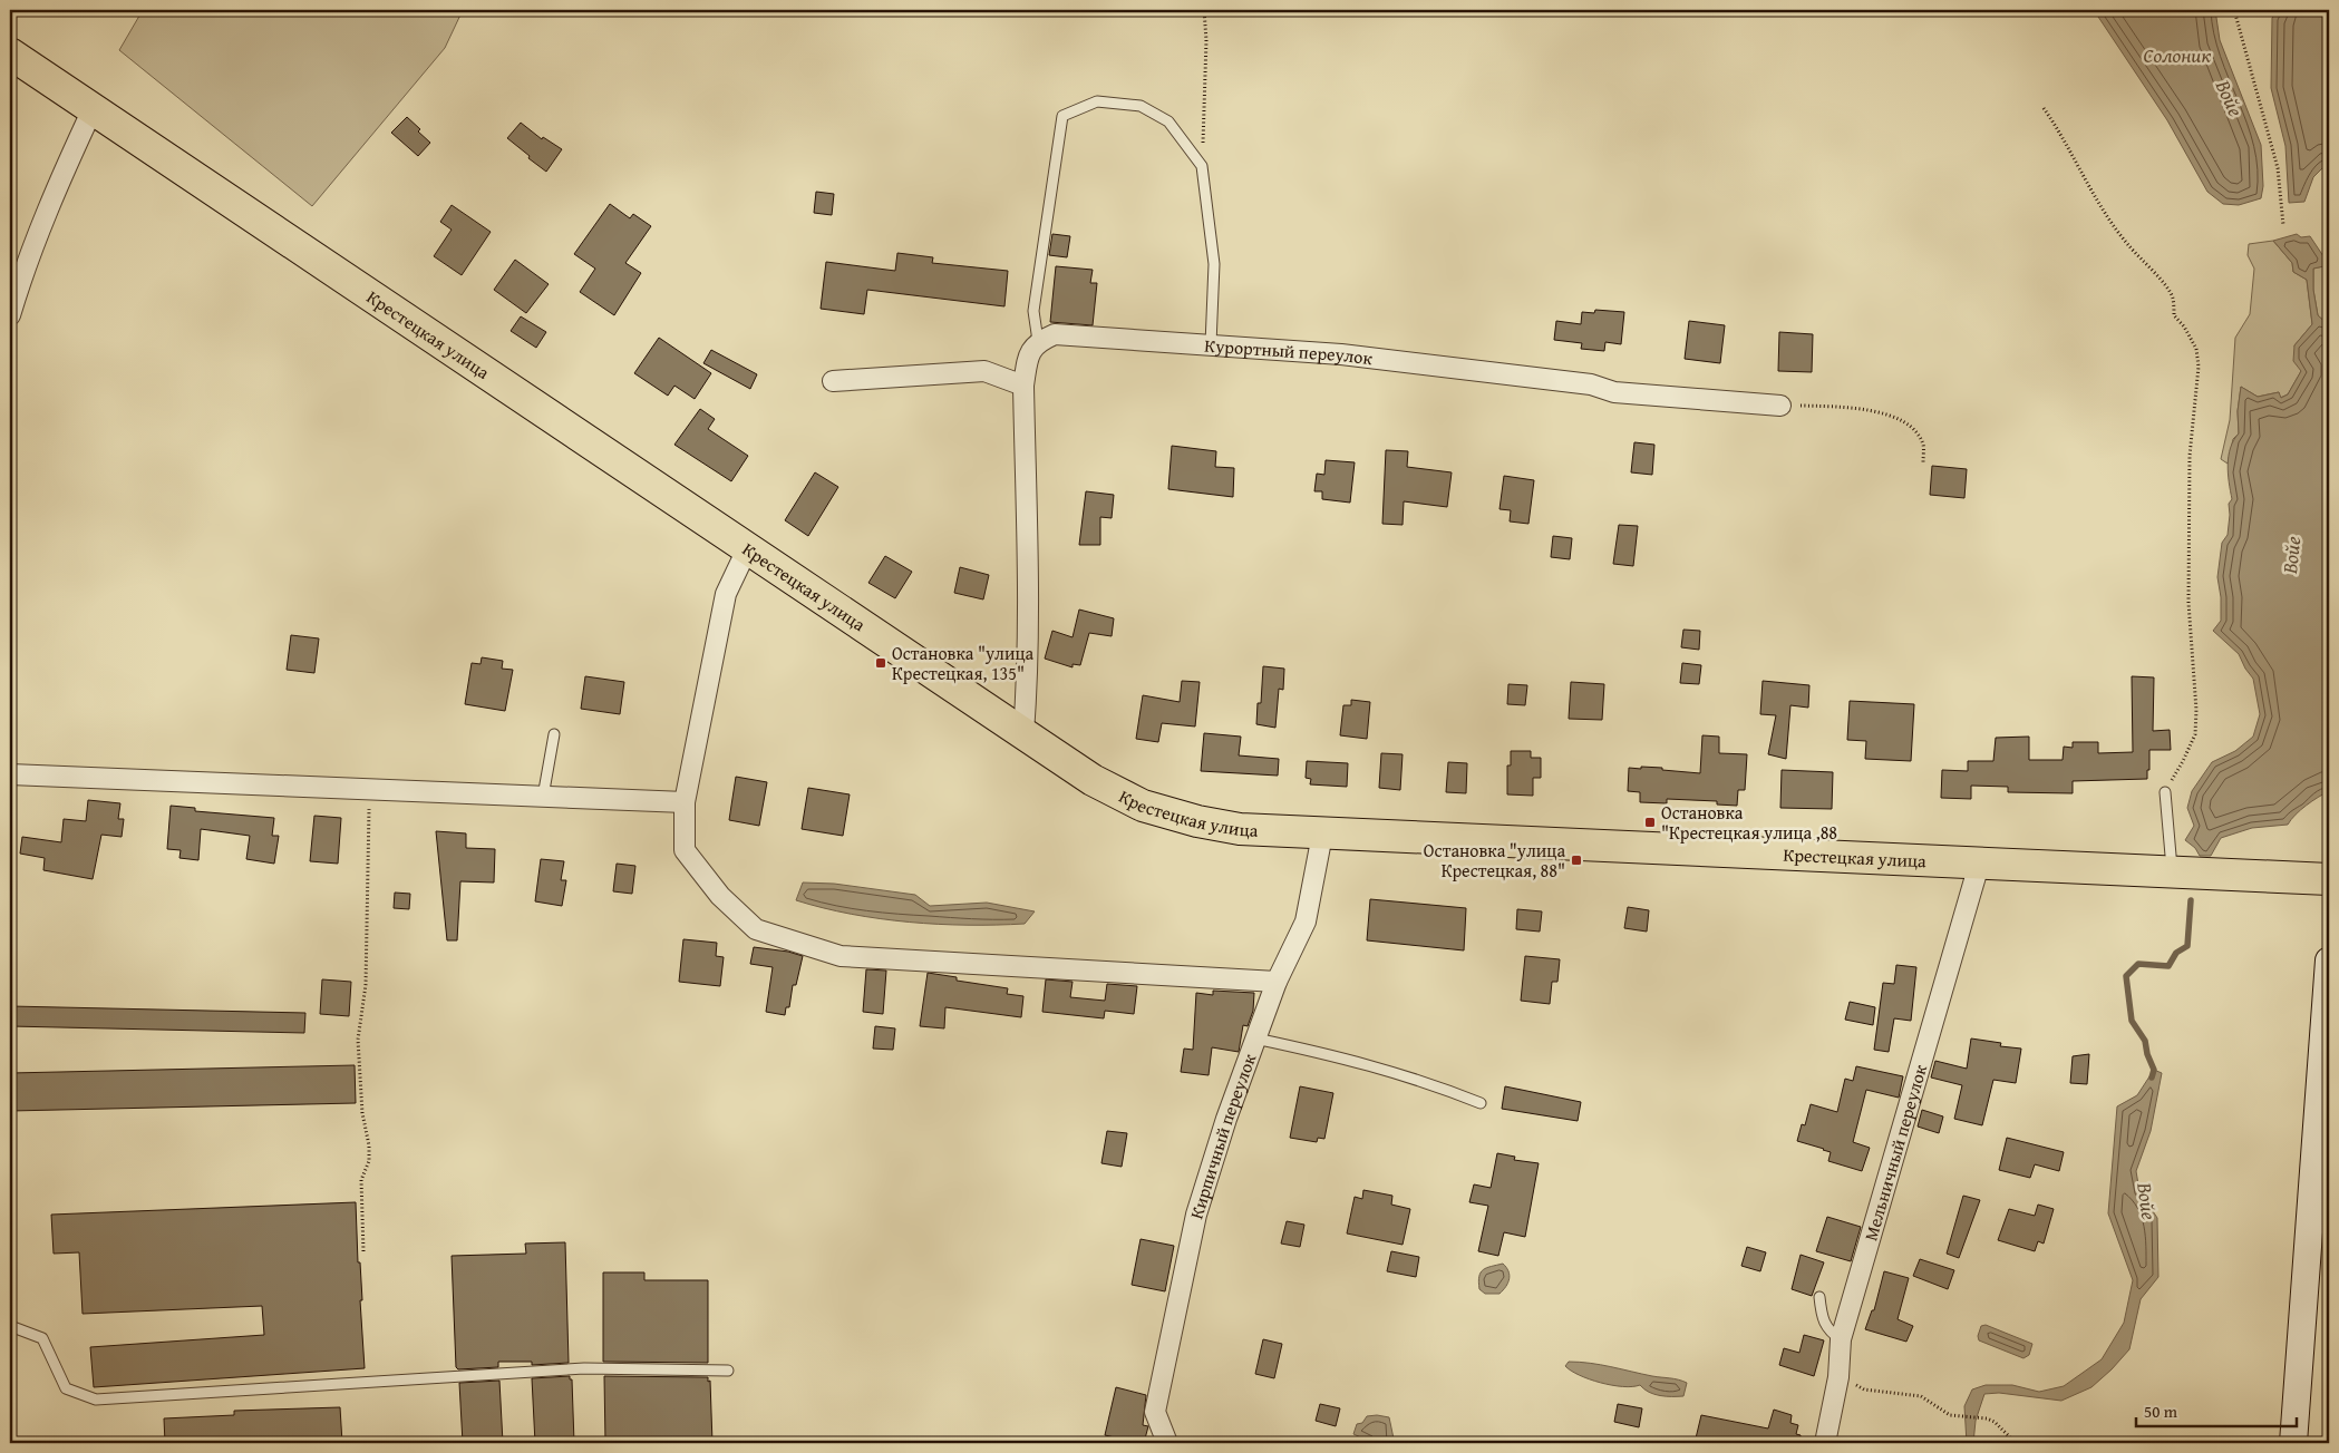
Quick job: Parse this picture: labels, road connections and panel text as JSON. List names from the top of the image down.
{
  "streets": {
    "main road": ["Крестецкая улица"],
    "street": ["Курортный переулок", "Кирпичный переулок", "Мельничный переулок"]
  },
  "crossings": [
    ["Крестецкая улица", "Кирпичный переулок"],
    ["Крестецкая улица", "Мельничный переулок"]
  ],
  "water": ["Солоник", "Войе"],
  "places": {
    "transit": ["Остановка \"улица Крестецкая, 135\"", "Остановка \"Крестецкая улица ,88", "Остановка \"улица Крестецкая, 88\""]
  },
  "scale_bar": "50 m"
}
